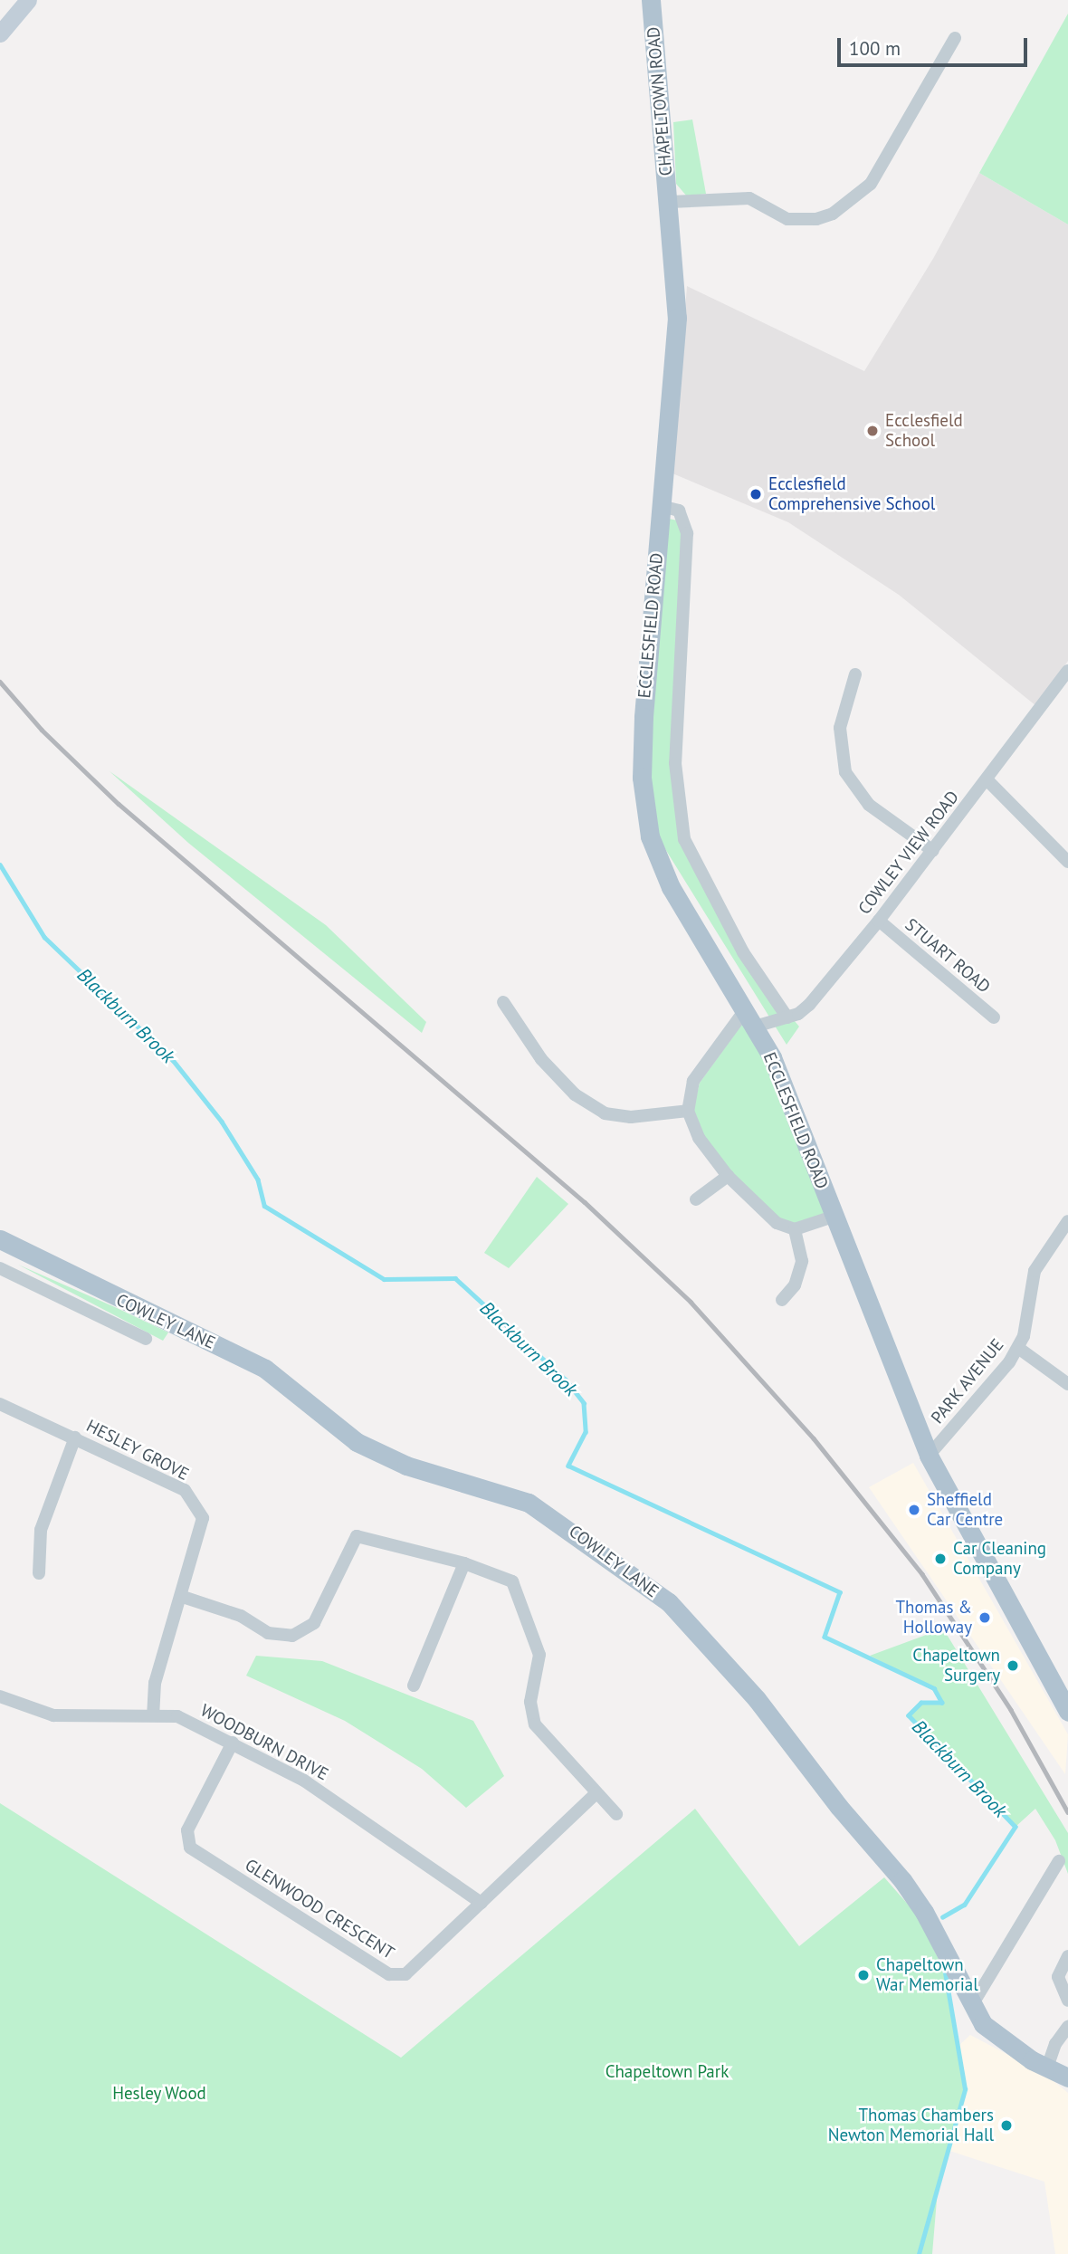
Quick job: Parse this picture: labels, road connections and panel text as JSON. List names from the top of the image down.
{
  "streets": {
    "main road": ["CHAPELTOWN ROAD", "ECCLESFIELD ROAD", "COWLEY LANE"],
    "street": [
      "COWLEY VIEW ROAD",
      "STUART ROAD",
      "PARK AVENUE",
      "HESLEY GROVE",
      "WOODBURN DRIVE",
      "GLENWOOD CRESCENT"
    ]
  },
  "crossings": [
    ["CHAPELTOWN ROAD", "ECCLESFIELD ROAD"],
    ["ECCLESFIELD ROAD", "COWLEY VIEW ROAD"],
    ["ECCLESFIELD ROAD", "PARK AVENUE"],
    ["COWLEY VIEW ROAD", "STUART ROAD"],
    ["HESLEY GROVE", "WOODBURN DRIVE"],
    ["WOODBURN DRIVE", "GLENWOOD CRESCENT"]
  ],
  "water": ["Blackburn Brook"],
  "parks": ["Chapeltown Park", "Hesley Wood"],
  "places": [
    "Ecclesfield School",
    "Ecclesfield Comprehensive School",
    "Sheffield Car Centre",
    "Car Cleaning Company",
    "Thomas & Holloway",
    "Chapeltown Surgery",
    "Chapeltown War Memorial",
    "Thomas Chambers Newton Memorial Hall"
  ],
  "scale_bar": "100 m"
}
